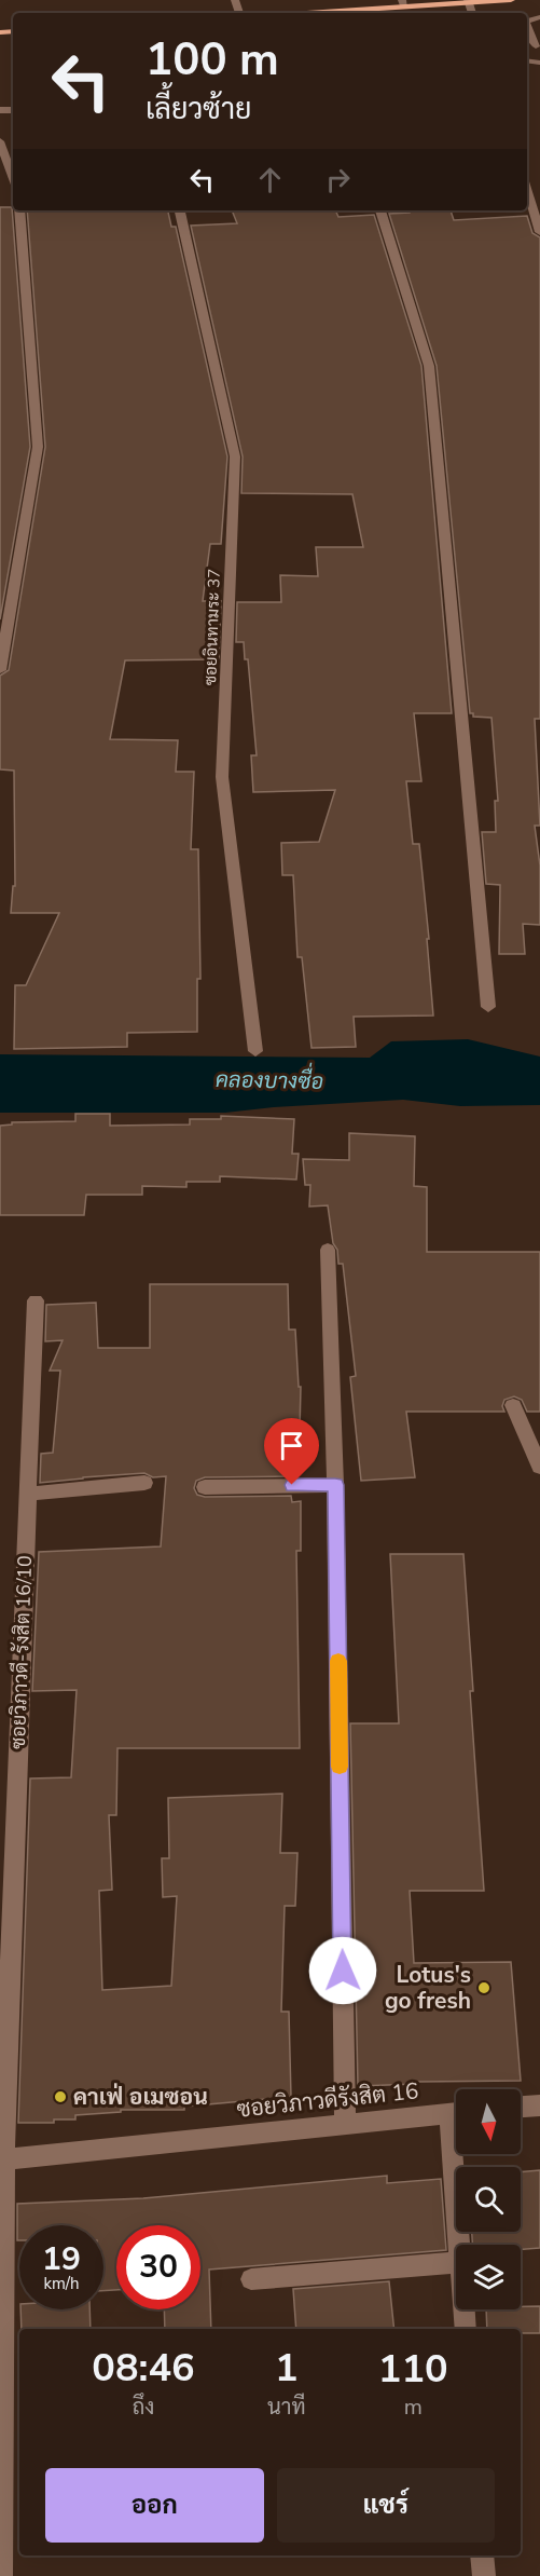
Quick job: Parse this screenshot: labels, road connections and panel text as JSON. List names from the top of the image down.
{
  "streets": {
    "street": ["ซอยอินทามระ 37", "ซอยวิภาวดี-รังสิต 16/10", "ซอยวิภาวดีรังสิต 16"]
  },
  "crossings": [
    ["ซอยวิภาวดี-รังสิต 16/10", "ซอยวิภาวดีรังสิต 16"]
  ],
  "water": ["คลองบางซื่อ"],
  "places": ["Lotus's go fresh", "คาเฟ่ อเมซอน"],
  "north": "bottom",
  "page": {
    "turn": ["100 m", "เลี้ยวซ้าย"],
    "speed": "19 km/h",
    "limit": "30",
    "eta": [
      "08:46",
      "ถึง",
      "1",
      "นาที",
      "110",
      "m"
    ],
    "buttons": ["ออก", "แชร์"]
  }
}
